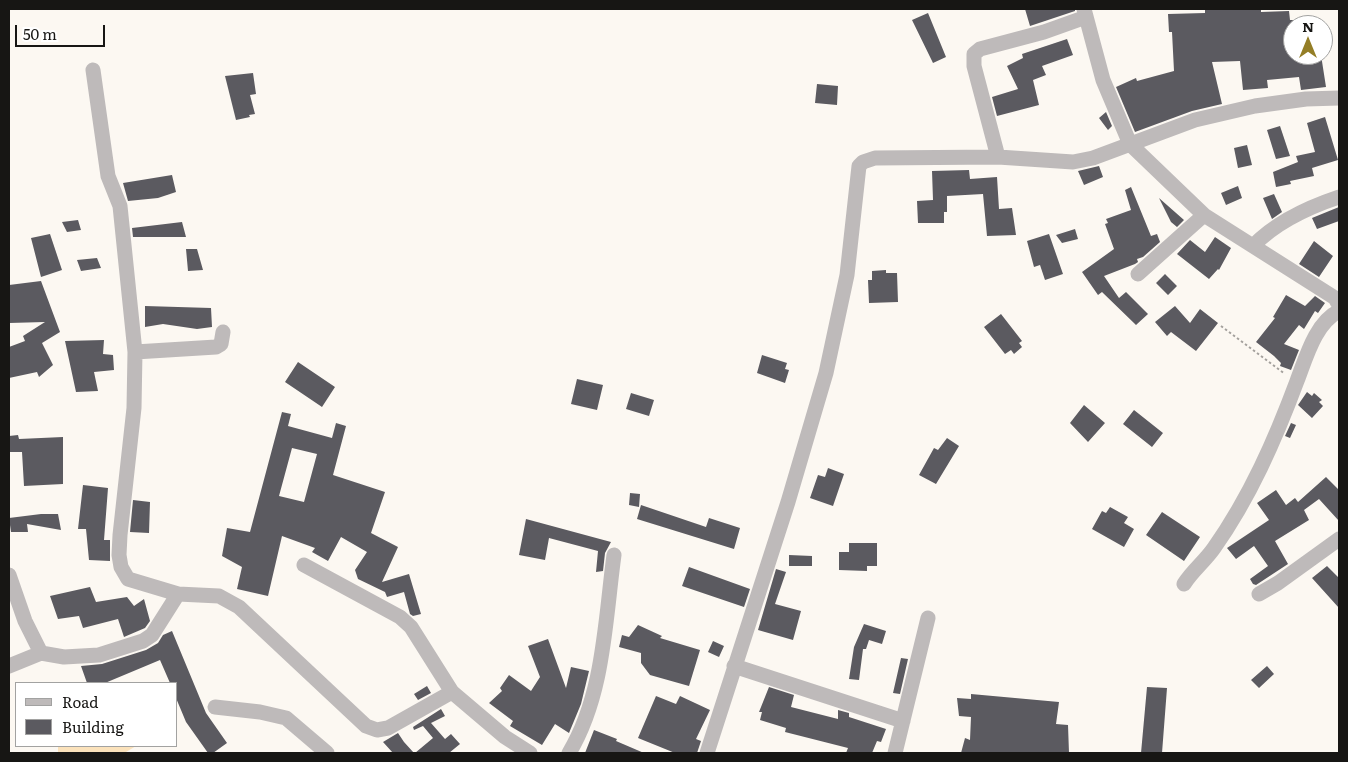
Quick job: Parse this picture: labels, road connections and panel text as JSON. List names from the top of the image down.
{
  "legend": ["Road", "Building"],
  "scale_bar": "50 m",
  "north": "top"
}
